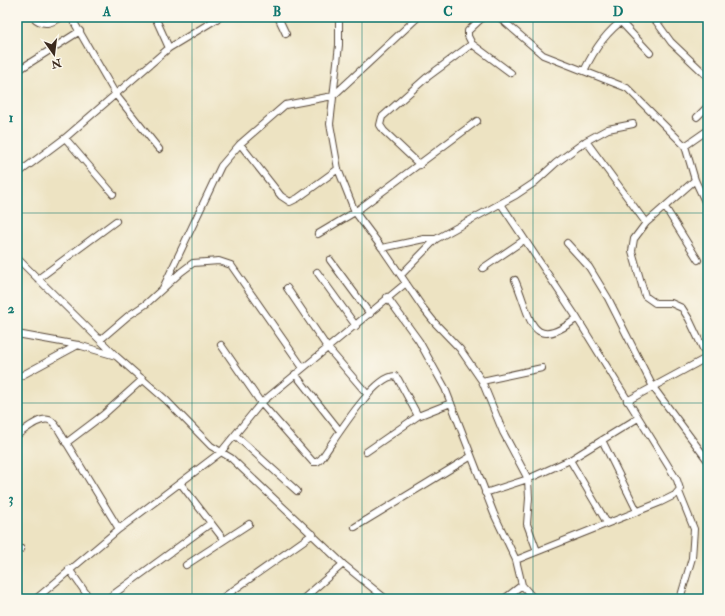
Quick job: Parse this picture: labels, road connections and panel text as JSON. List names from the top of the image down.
{
  "north": "bottom",
  "grid": {
    "columns": [
      "A",
      "B",
      "C",
      "D"
    ],
    "rows": ["1", "2", "3"]
  }
}
